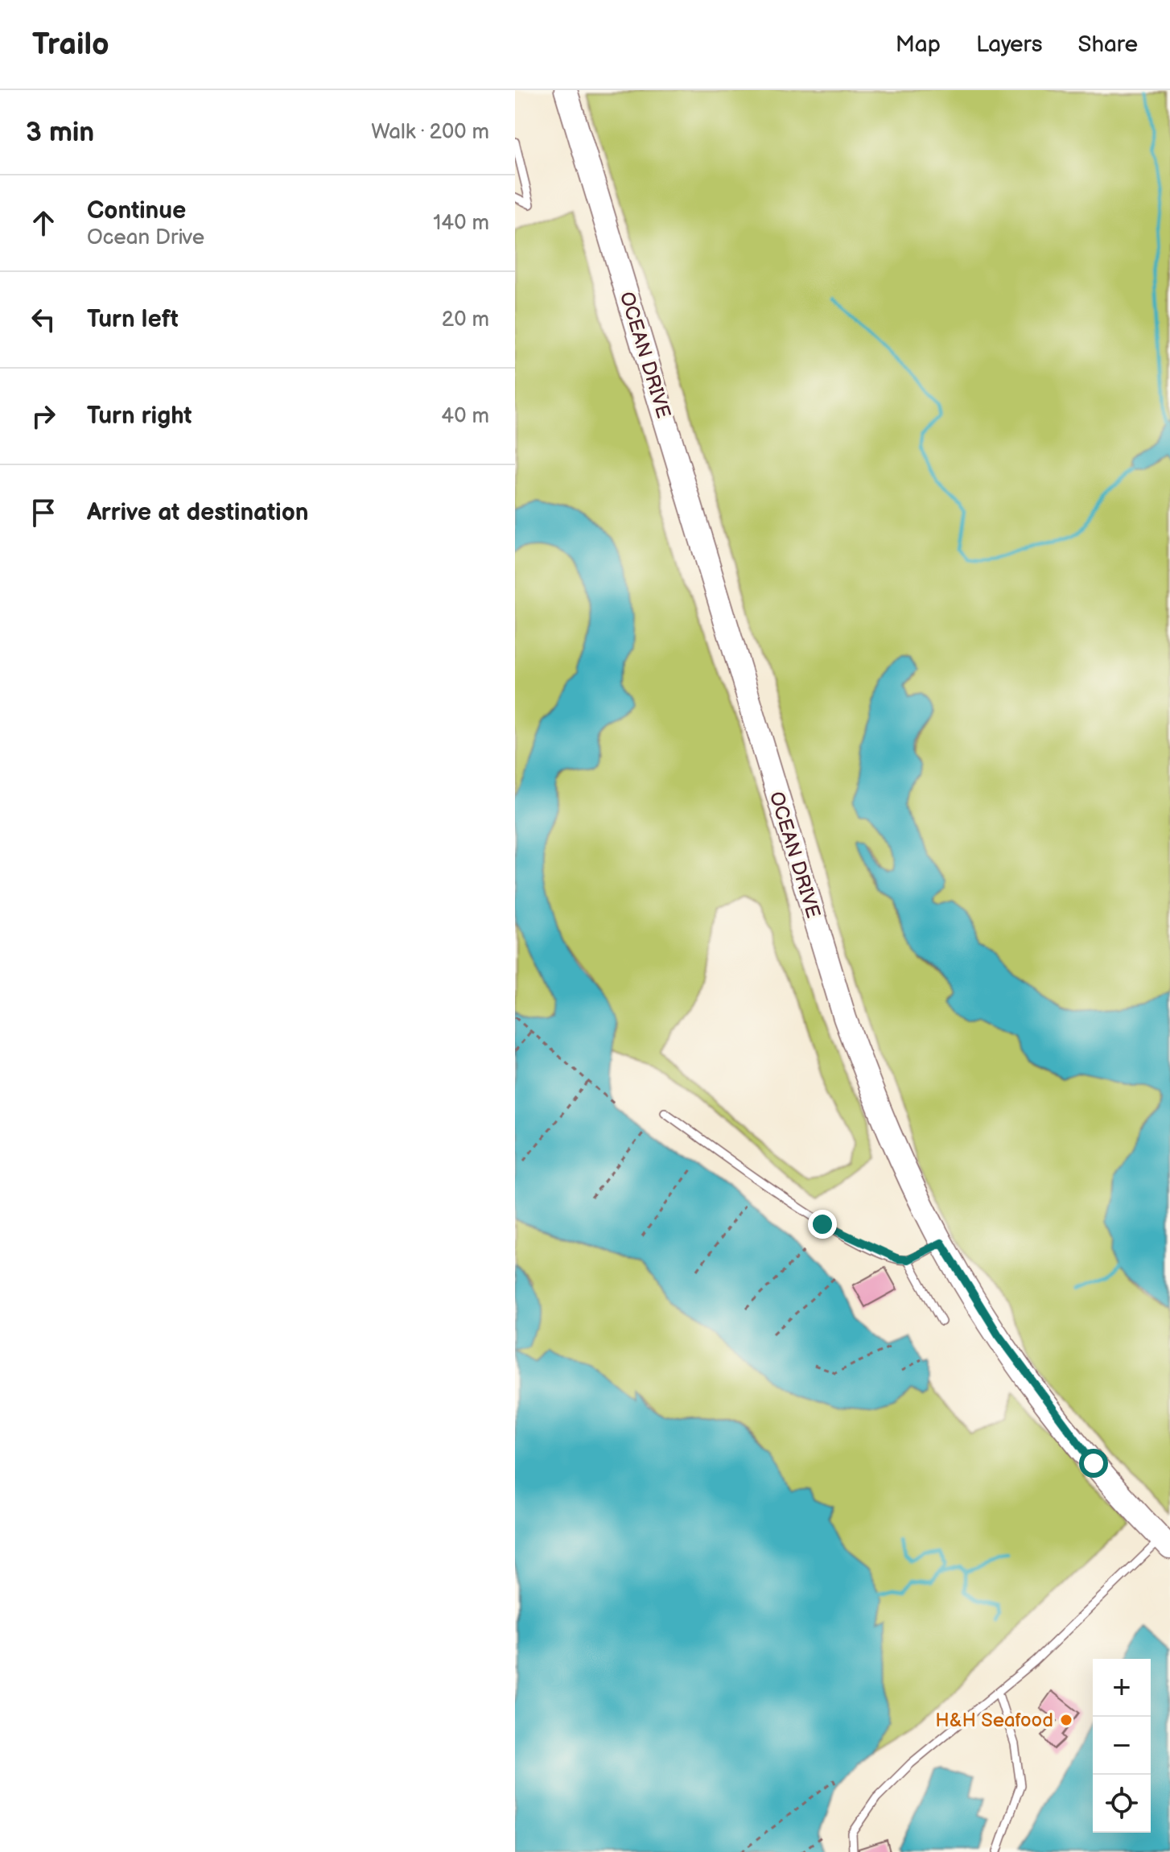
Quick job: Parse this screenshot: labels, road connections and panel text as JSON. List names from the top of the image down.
{
  "streets": {
    "main road": ["OCEAN DRIVE"]
  },
  "places": ["H&H Seafood"],
  "page": {
    "header": "Trailo",
    "nav": ["Map", "Layers", "Share"],
    "heading": ["3 min", "Walk · 200 m"],
    "list": [
      ["Continue", "Ocean Drive", "140 m"],
      ["Turn left", "20 m"],
      ["Turn right", "40 m"],
      "Arrive at destination"
    ],
    "map_buttons": ["+", "−"]
  }
}
